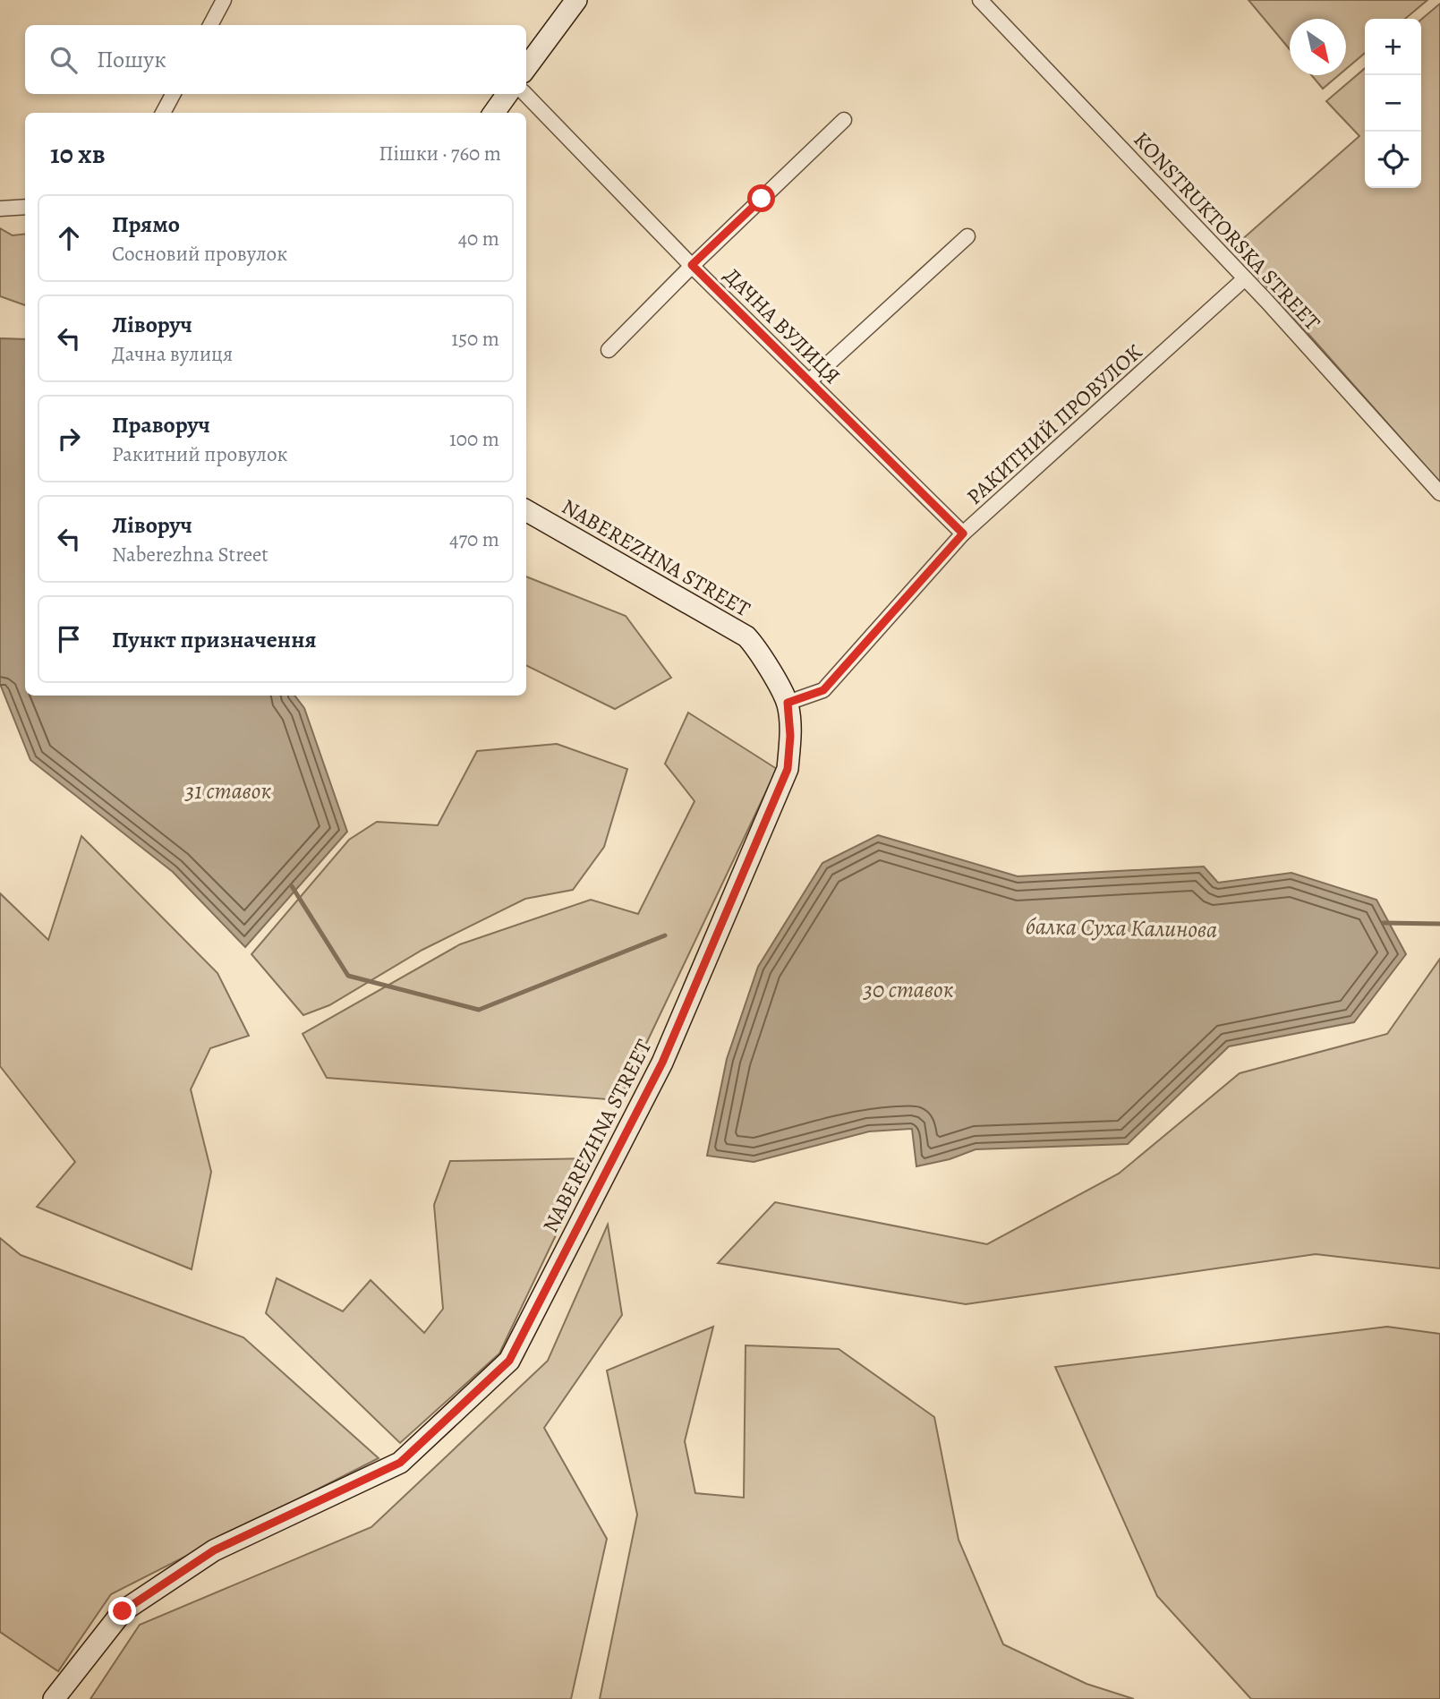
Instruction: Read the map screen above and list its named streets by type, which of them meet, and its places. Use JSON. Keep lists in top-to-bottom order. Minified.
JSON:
{"streets":{"street":["KONSTRUKTORSKA STREET","ДАЧНА ВУЛИЦЯ","РАКИТНИЙ ПРОВУЛОК","NABEREZHNA STREET"]},"crossings":[["KONSTRUKTORSKA STREET","РАКИТНИЙ ПРОВУЛОК"],["ДАЧНА ВУЛИЦЯ","РАКИТНИЙ ПРОВУЛОК"],["РАКИТНИЙ ПРОВУЛОК","NABEREZHNA STREET"]],"water":["31 ставок","балка Суха Калинова","30 ставок"],"north":"bottom right","page":{"map_buttons":["+","−"],"search":"Пошук","heading":["10 хв","Пішки · 760 m"],"list":[["Прямо","Сосновий провулок","40 m"],["Ліворуч","Дачна вулиця","150 m"],["Праворуч","Ракитний провулок","100 m"],["Ліворуч","Naberezhna Street","470 m"],"Пункт призначення"]}}
